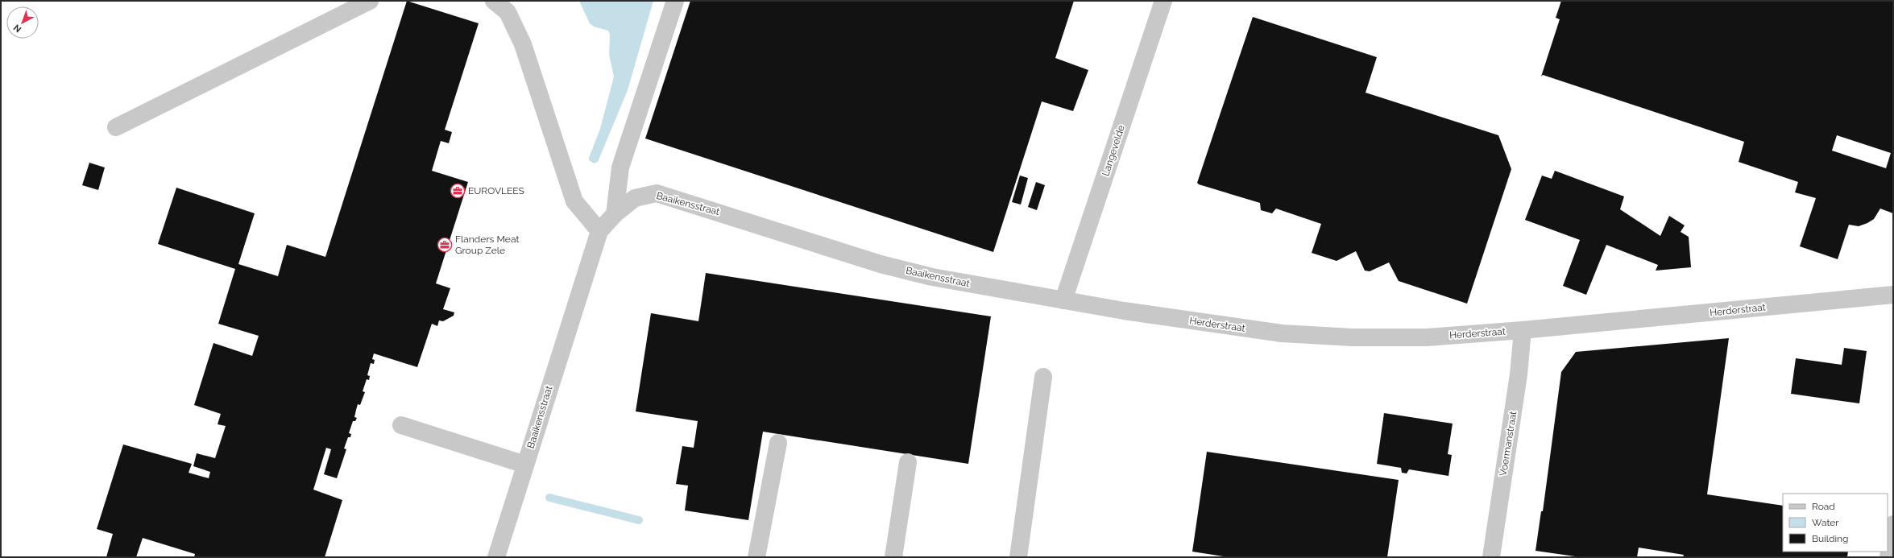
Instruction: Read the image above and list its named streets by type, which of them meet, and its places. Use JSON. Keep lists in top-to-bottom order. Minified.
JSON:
{"streets":{"street":["Langevelde","Baaikensstraat","Herderstraat","Voermanstraat"]},"crossings":[["Langevelde","Baaikensstraat"],["Langevelde","Herderstraat"],["Baaikensstraat","Herderstraat"],["Herderstraat","Voermanstraat"]],"places":{"office":["EUROVLEES","Flanders Meat Group Zele"]},"legend":["Road","Water","Building"],"north":"bottom left"}
